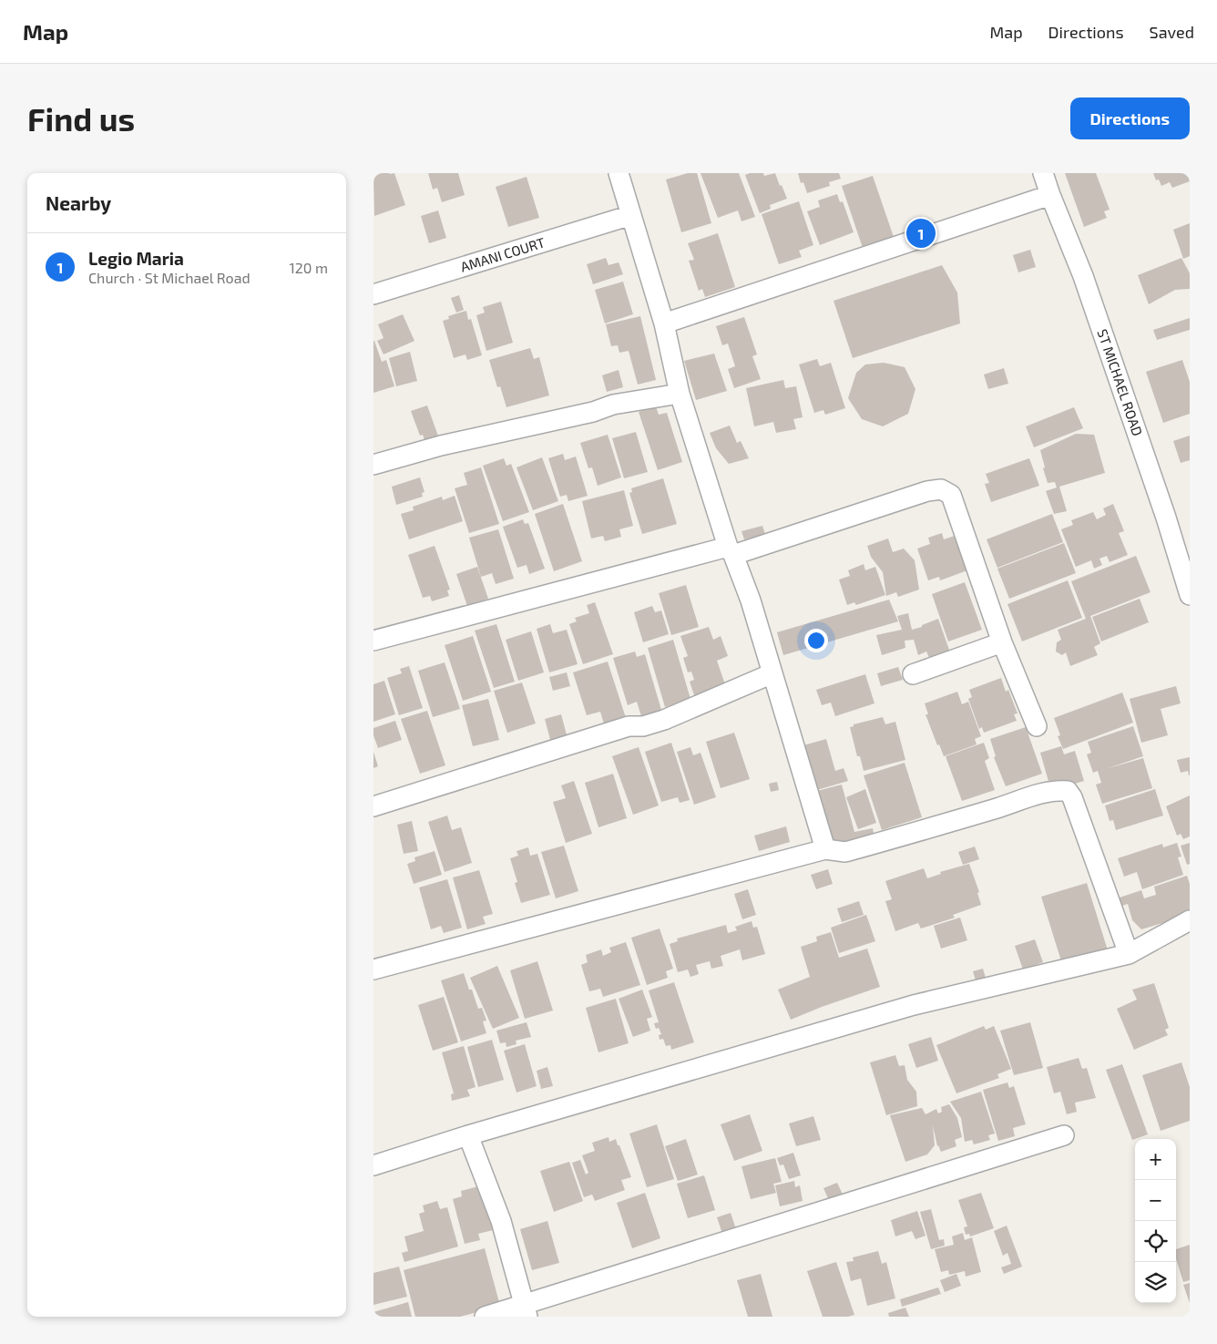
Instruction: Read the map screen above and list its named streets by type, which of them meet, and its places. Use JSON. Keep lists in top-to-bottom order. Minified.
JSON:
{"streets":{"street":["AMANI COURT","ST MICHAEL ROAD"]},"page":{"header":"Map","nav":["Map","Directions","Saved"],"buttons":"Directions","title":"Find us","heading":"Nearby","pins":"1","list":[{"mark":"1","name":"Legio Maria","note":"Church · St Michael Road","value":"120 m"}],"map_buttons":["+","−"]}}
